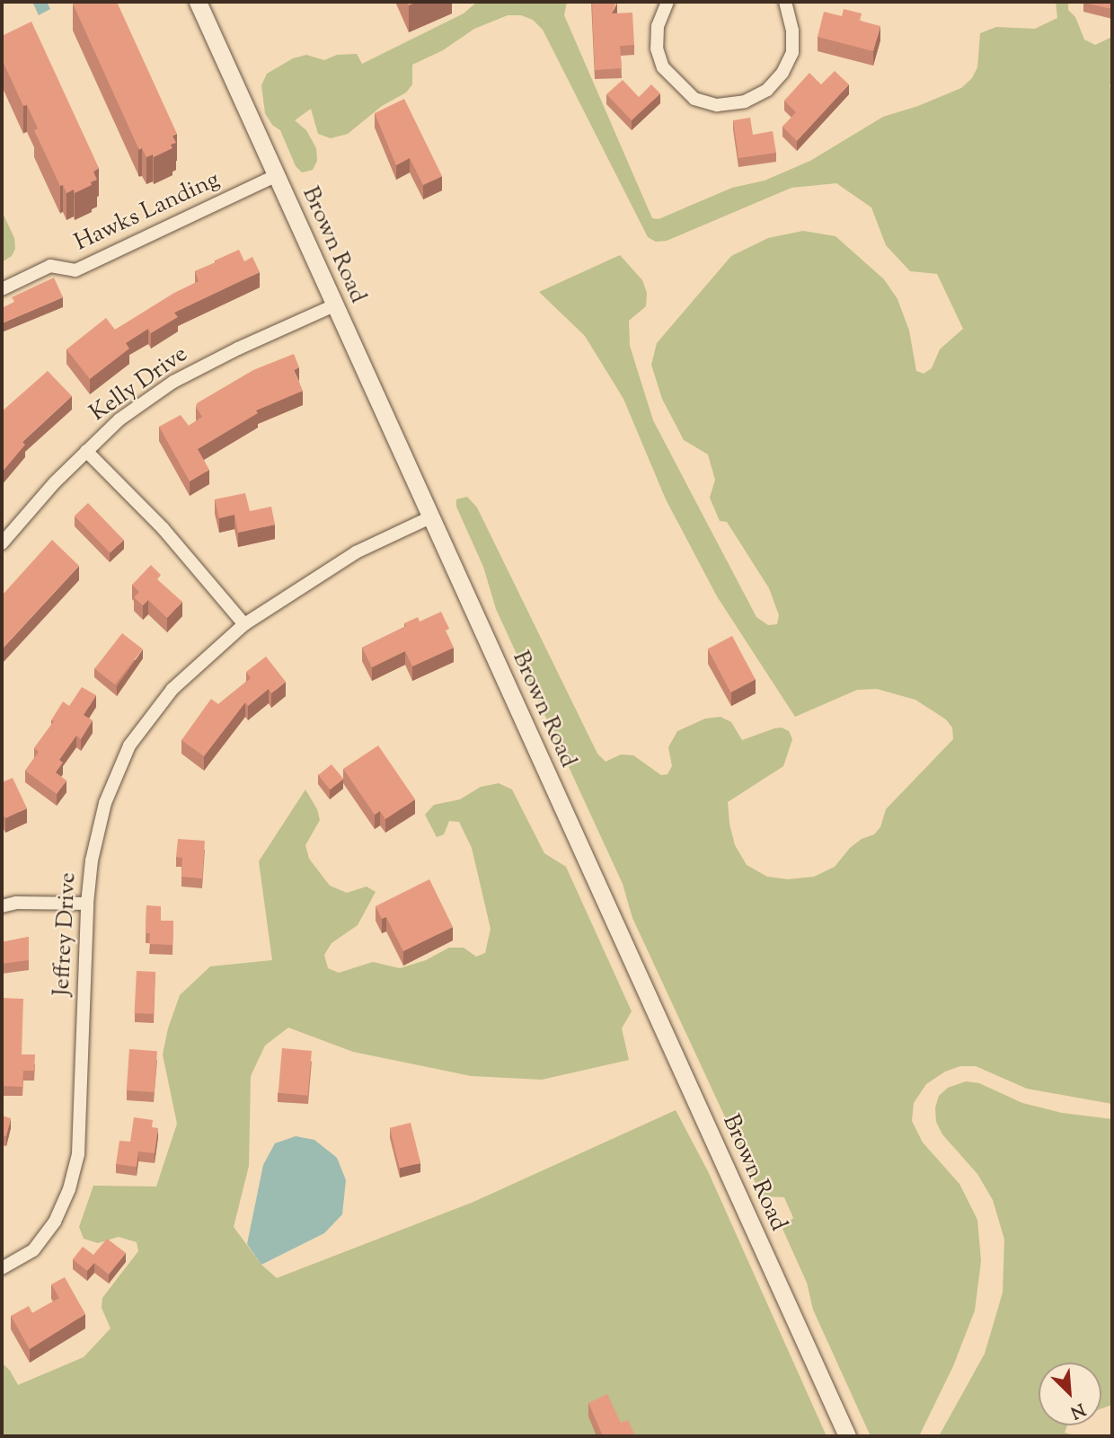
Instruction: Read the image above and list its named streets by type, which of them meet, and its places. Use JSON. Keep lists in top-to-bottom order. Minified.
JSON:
{"streets":{"street":["Hawks Landing","Brown Road","Kelly Drive","Jeffrey Drive"]},"crossings":[["Hawks Landing","Brown Road"],["Brown Road","Kelly Drive"],["Brown Road","Jeffrey Drive"]],"north":"bottom right"}
